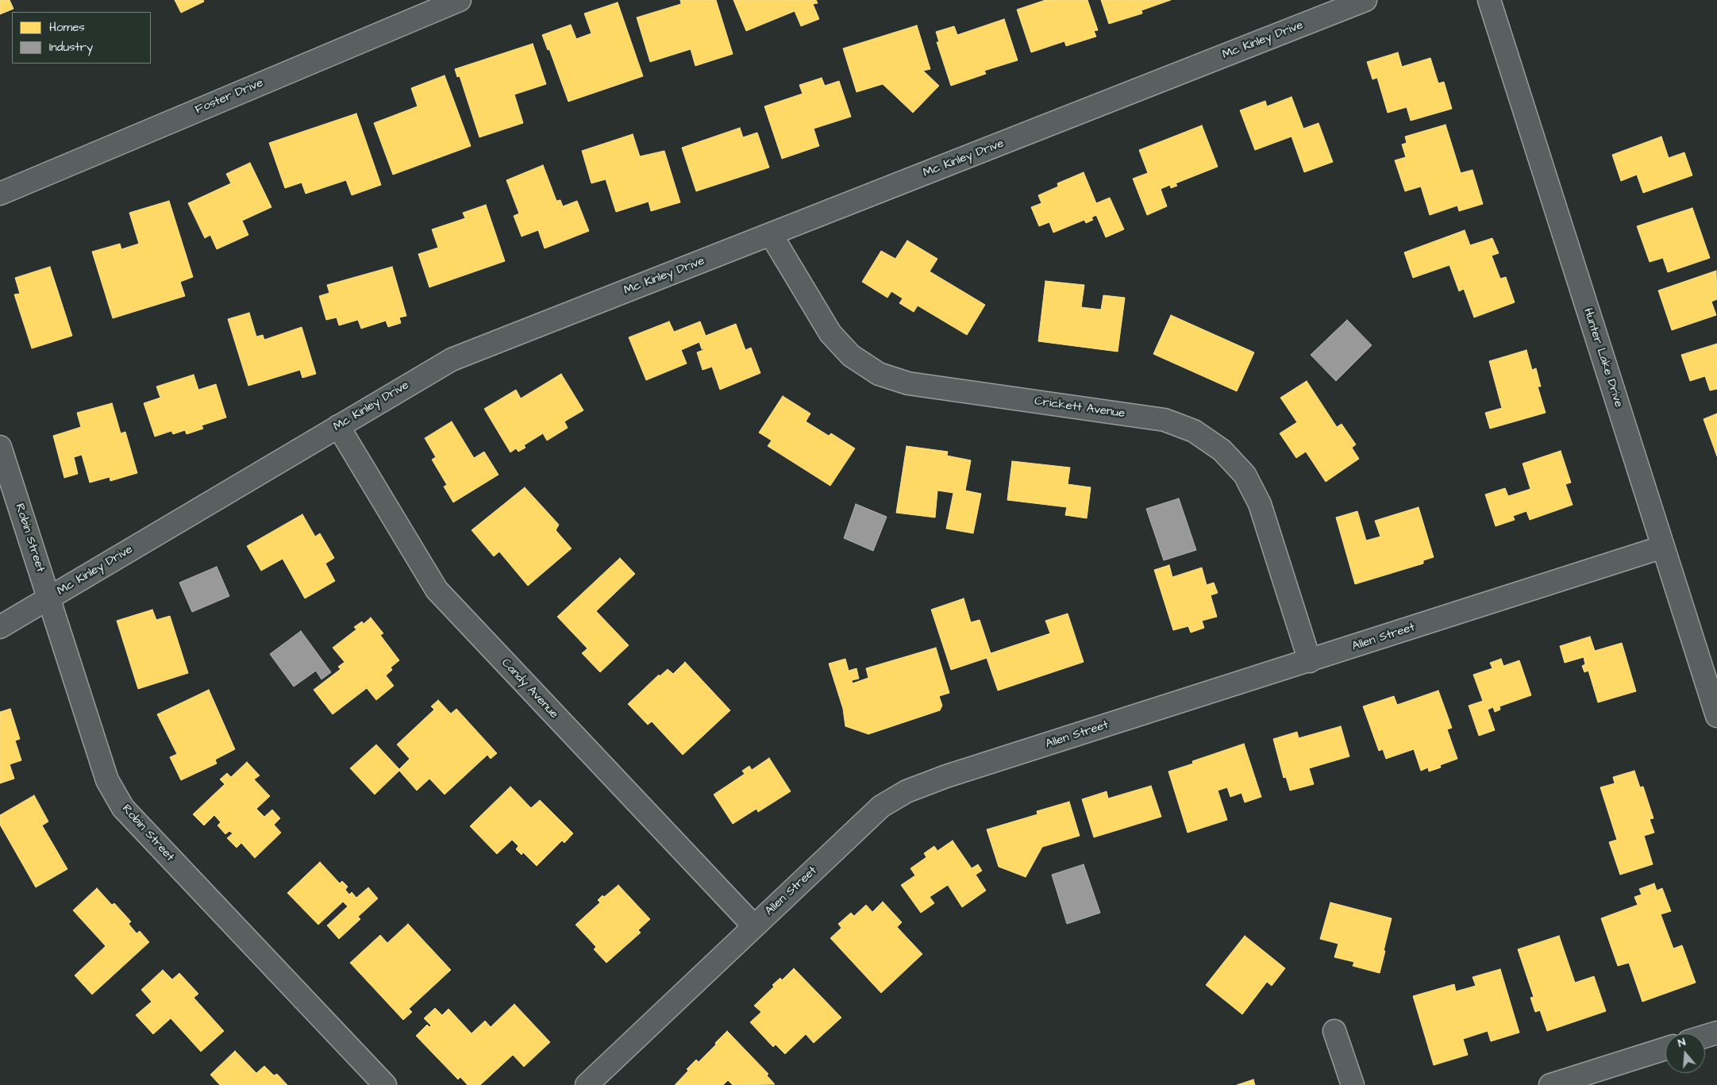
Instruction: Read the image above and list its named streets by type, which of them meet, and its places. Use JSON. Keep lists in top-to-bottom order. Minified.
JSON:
{"streets":{"street":["Mc Kinley Drive","Foster Drive","Hunter Lake Drive","Crickett Avenue","Robin Street","Allen Street","Candy Avenue"]},"crossings":[["Mc Kinley Drive","Crickett Avenue"],["Mc Kinley Drive","Robin Street"],["Mc Kinley Drive","Candy Avenue"],["Hunter Lake Drive","Allen Street"],["Crickett Avenue","Allen Street"],["Allen Street","Candy Avenue"]],"legend":["Homes","Industry"],"north":"top"}
